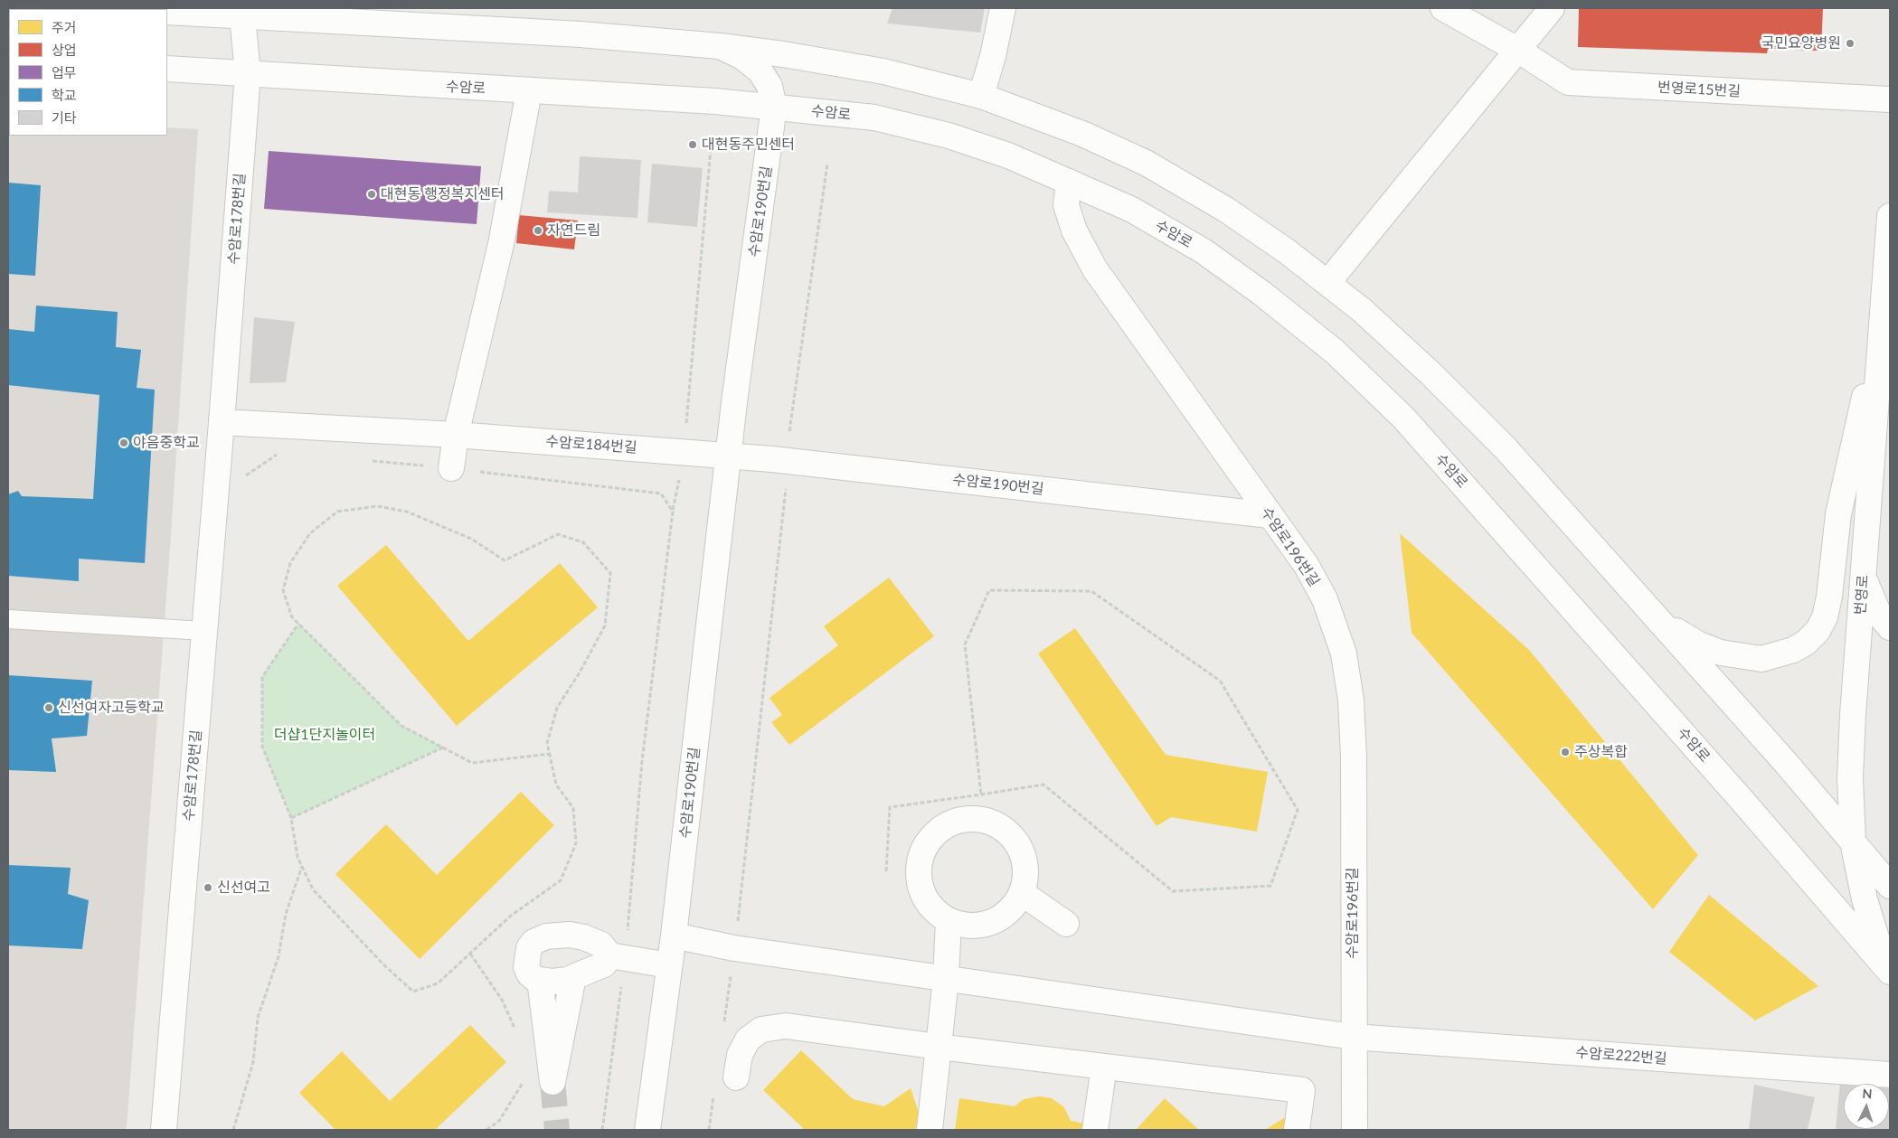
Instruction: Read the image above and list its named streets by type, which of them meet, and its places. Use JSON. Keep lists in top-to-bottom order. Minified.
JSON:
{"streets":{"street":["수암로","번영로15번길","수암로190번길","수암로178번길","수암로184번길","수암로196번길","번영로","수암로222번길"]},"crossings":[["수암로","수암로190번길"],["수암로","수암로178번길"],["수암로","수암로196번길"],["수암로190번길","수암로184번길"],["수암로190번길","수암로196번길"],["수암로190번길","수암로222번길"],["수암로196번길","수암로222번길"]],"parks":["더샵1단지놀이터"],"places":["국민요양병원","대현동주민센터","대현동 행정복지센터","자연드림","야음중학교","신선여자고등학교","주상복합","신선여고"],"legend":["주거","상업","업무","학교","기타"],"north":"top"}
